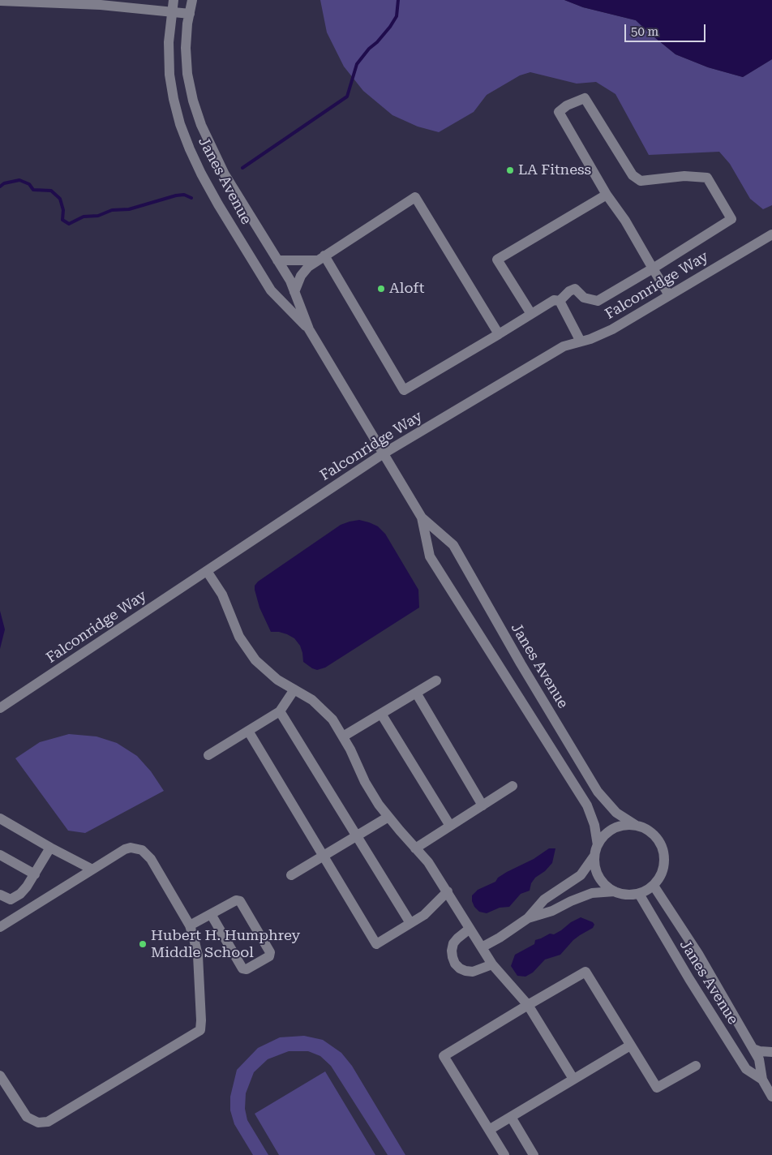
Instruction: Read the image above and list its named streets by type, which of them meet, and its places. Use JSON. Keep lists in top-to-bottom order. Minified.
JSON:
{"streets":{"street":["Janes Avenue","Falconridge Way"]},"crossings":[["Janes Avenue","Falconridge Way"]],"places":["LA Fitness","Aloft","Hubert H. Humphrey Middle School"],"scale_bar":"50 m"}
